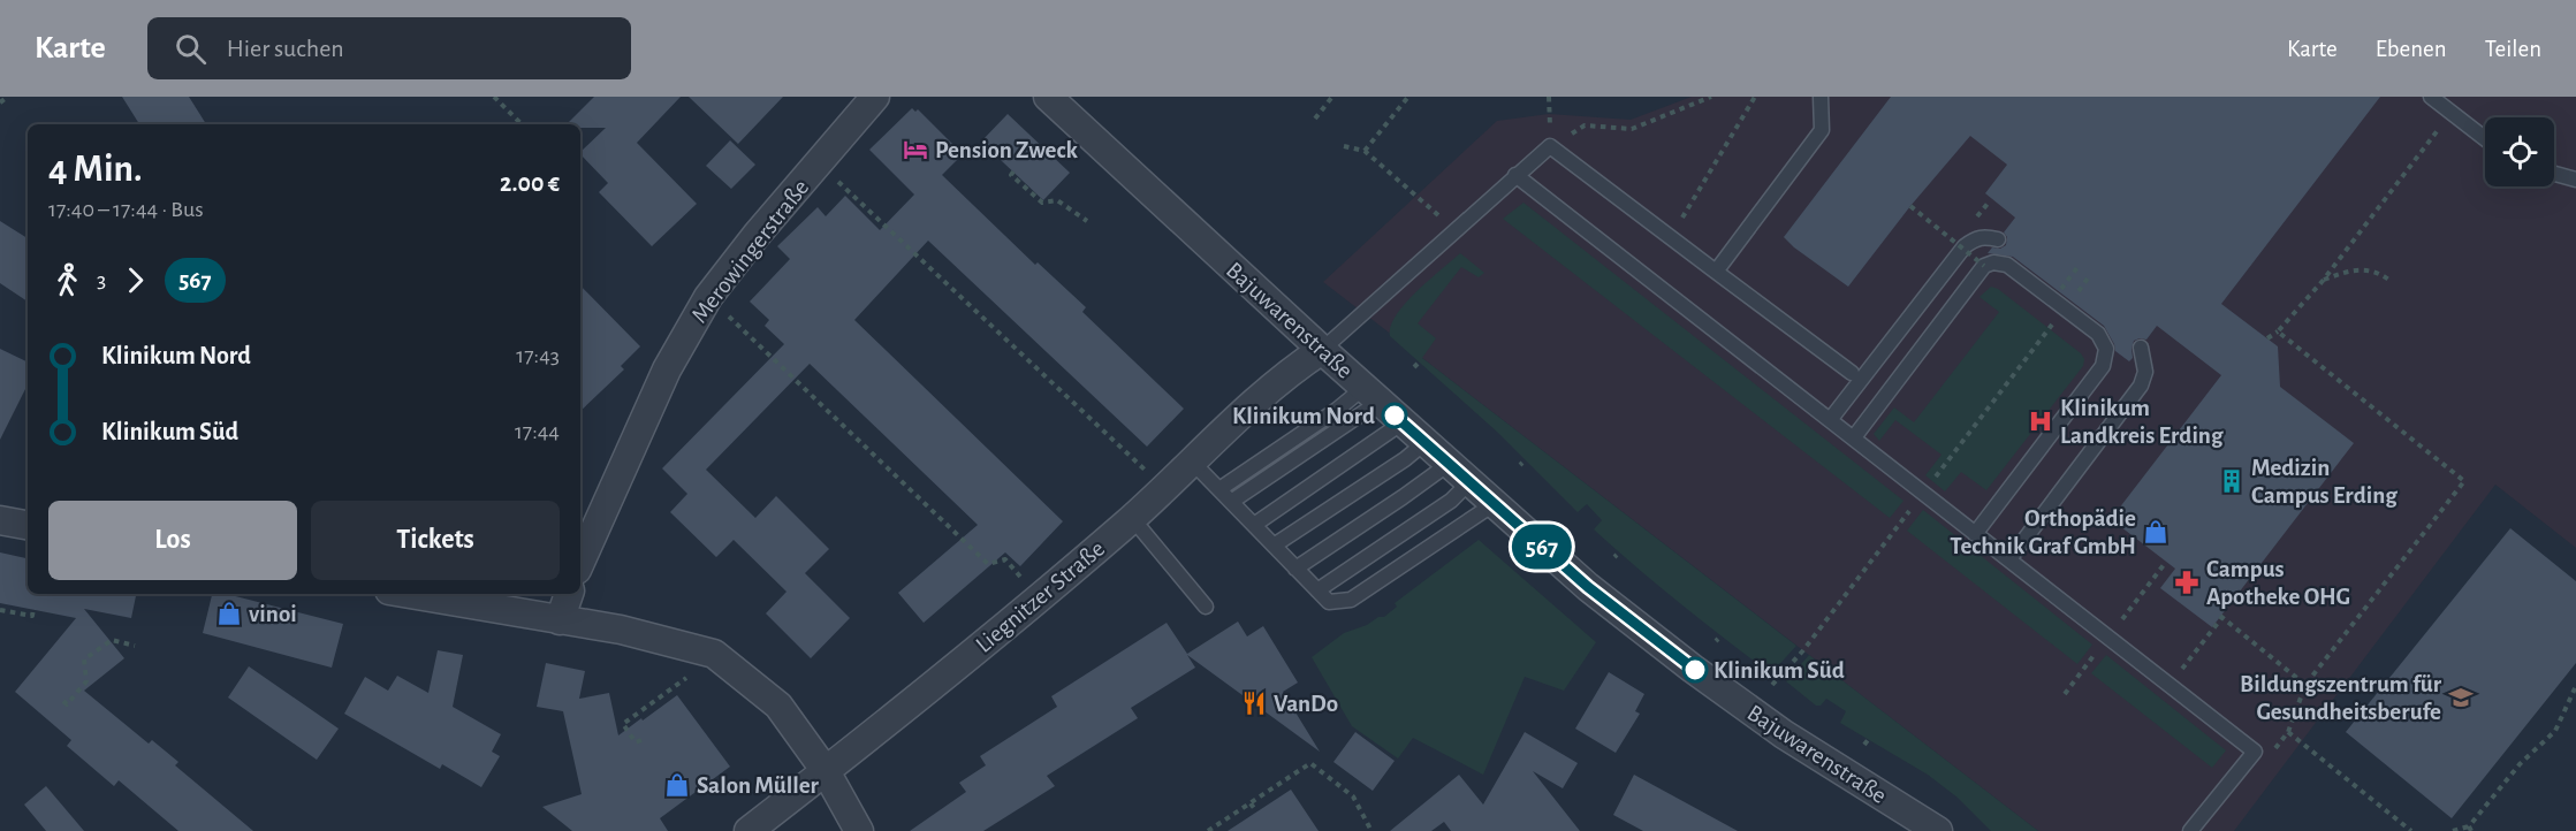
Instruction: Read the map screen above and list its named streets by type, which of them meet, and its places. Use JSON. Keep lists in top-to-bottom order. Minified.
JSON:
{"streets":{"street":["Merowingerstraße","Bajuwarenstraße","Liegnitzer Straße"]},"crossings":[["Bajuwarenstraße","Liegnitzer Straße"]],"places":{"hotel":["Pension Zweck"],"other":["Klinikum Nord","Klinikum Süd"],"hospital":["Klinikum Landkreis Erding"],"building":["Medizin Campus Erding"],"shop":["Orthopädie Technik Graf GmbH","vinoi","Salon Müller"],"pharmacy":["Campus Apotheke OHG"],"school or university":["Bildungszentrum für Gesundheitsberufe"],"restaurant":["VanDo"]},"lines":["bus line 567"],"page":{"header":"Karte","search":"Hier suchen","nav":["Karte","Ebenen","Teilen"],"on_map":"567","heading":["4 Min.","17:40 – 17:44 · Bus","2.00 €"],"legs":["3","567"],"list":[{"name":"Klinikum Nord","value":"17:43"},{"name":"Klinikum Süd","value":"17:44"}],"buttons":["Los","Tickets"]}}
